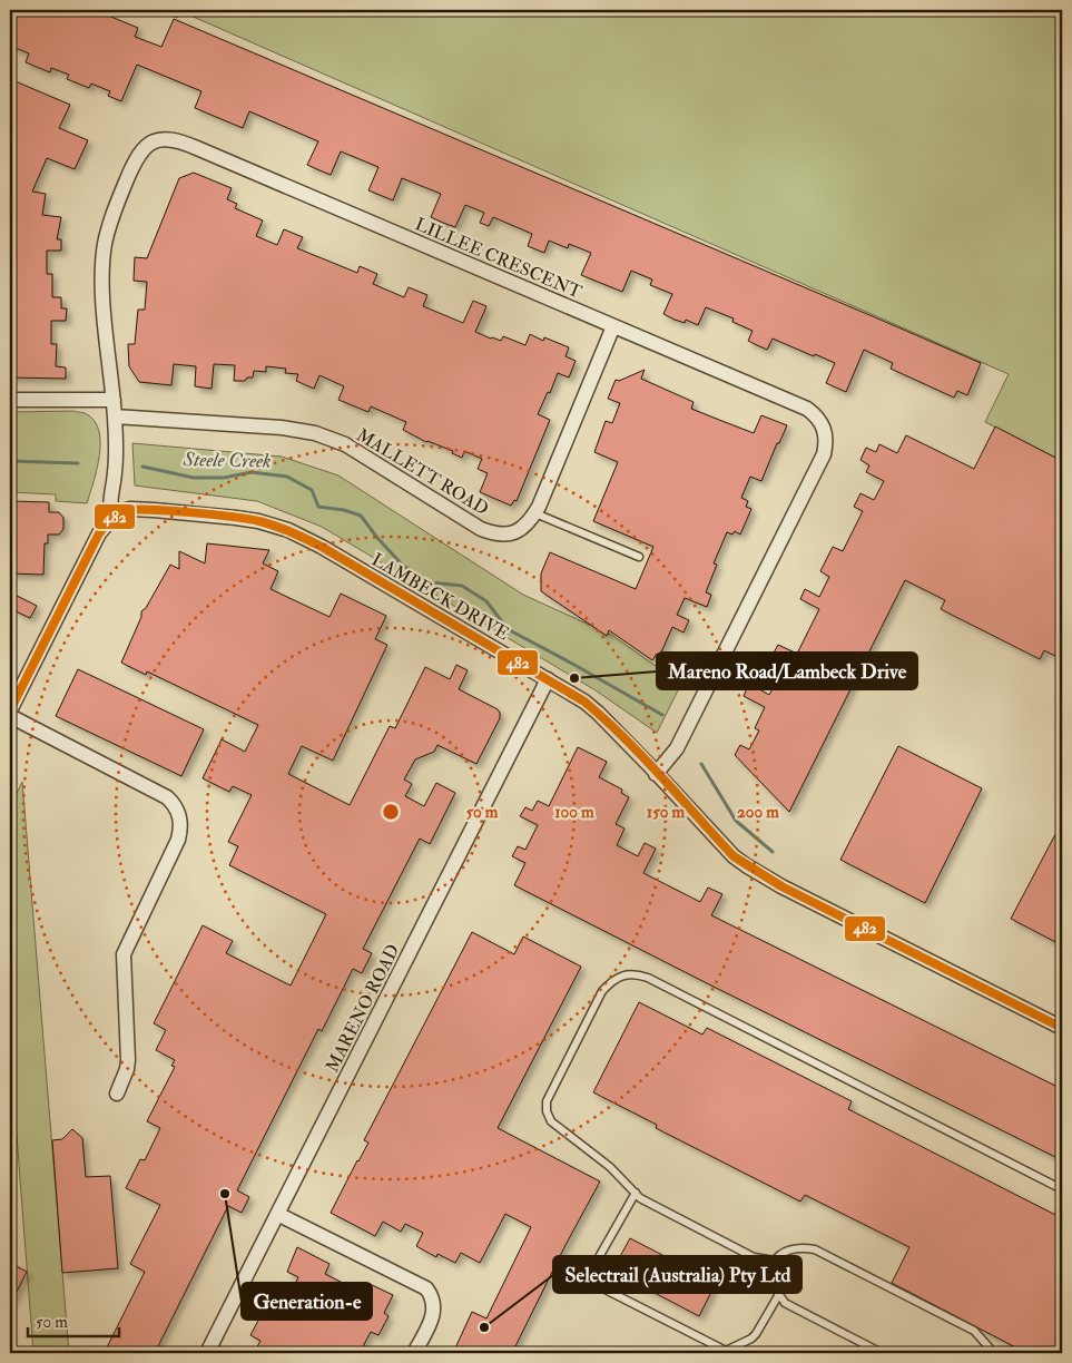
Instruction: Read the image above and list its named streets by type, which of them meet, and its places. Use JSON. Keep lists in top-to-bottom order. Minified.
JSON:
{"streets":{"street":["LILLEE CRESCENT","MALLETT ROAD","LAMBECK DRIVE","MARENO ROAD"]},"crossings":[["LILLEE CRESCENT","MALLETT ROAD"],["LILLEE CRESCENT","LAMBECK DRIVE"],["LAMBECK DRIVE","MARENO ROAD"]],"water":["Steele Creek"],"places":["Mareno Road/Lambeck Drive","Generation-e","Selectrail (Australia) Pty Ltd"],"lines":["transit line 482"],"scale_bar":"50 m","rings":["50 m","100 m","150 m","200 m"]}
